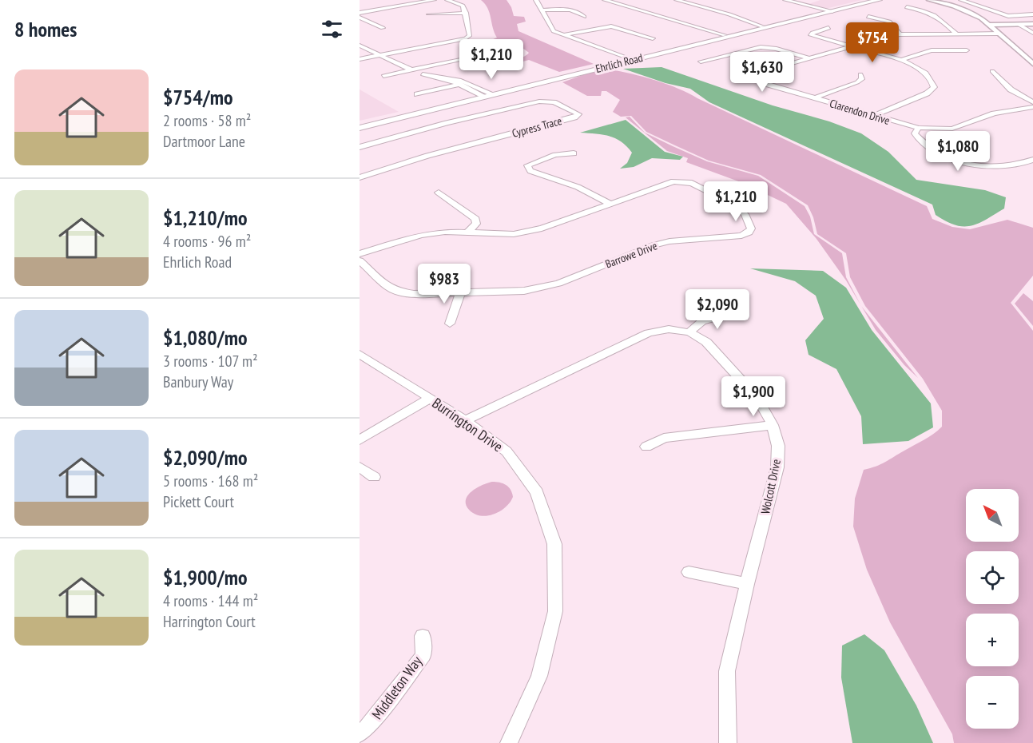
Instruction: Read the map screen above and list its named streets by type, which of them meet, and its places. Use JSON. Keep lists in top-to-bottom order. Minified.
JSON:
{"streets":{"main road":["Ehrlich Road"],"street":["Clarendon Drive","Cypress Trace","Barrowe Drive","Burrington Drive","Wolcott Drive","Middleton Way"]},"crossings":[["Burrington Drive","Wolcott Drive"]],"north":"top left","page":{"heading":"8 homes","price":["$754","$1,210","$1,630","$1,080","$1,210","$983","$2,090","$1,900"],"list":[{"name":"$754/mo","note":"2 rooms · 58 m² · Dartmoor Lane"},{"name":"$1,210/mo","note":"4 rooms · 96 m² · Ehrlich Road"},{"name":"$1,080/mo","note":"3 rooms · 107 m² · Banbury Way"},{"name":"$2,090/mo","note":"5 rooms · 168 m² · Pickett Court"},{"name":"$1,900/mo","note":"4 rooms · 144 m² · Harrington Court"}],"map_buttons":["+","−"]}}
